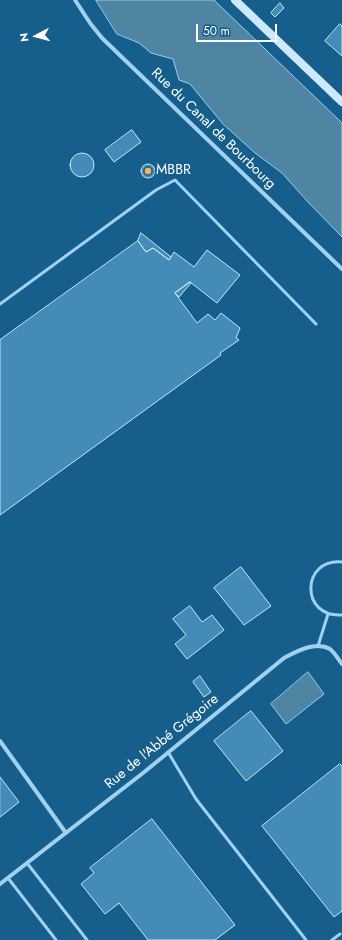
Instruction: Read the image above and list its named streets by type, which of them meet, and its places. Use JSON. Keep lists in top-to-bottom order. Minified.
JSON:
{"streets":{"street":["Rue du Canal de Bourbourg","Rue de l'Abbé Grégoire"]},"places":["MBBR"],"scale_bar":"50 m","north":"left"}
